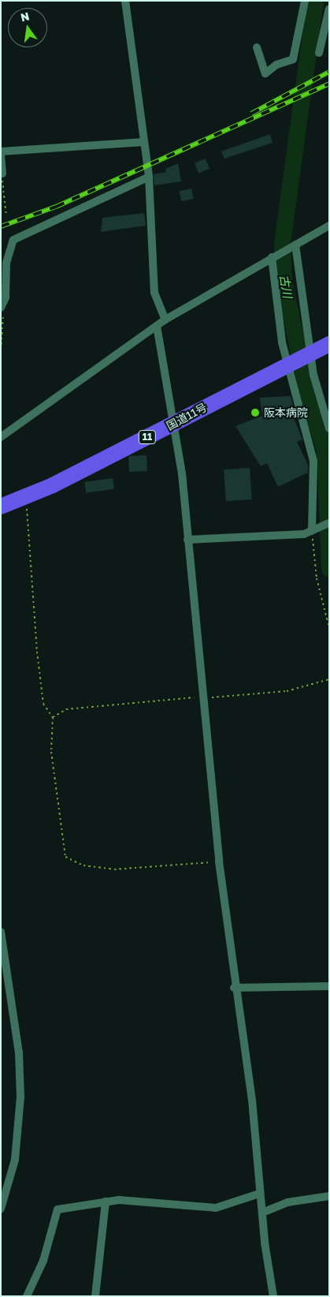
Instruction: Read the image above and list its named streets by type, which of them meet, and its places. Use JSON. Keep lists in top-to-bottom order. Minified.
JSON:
{"streets":{"highway":["国道11号","11"]},"water":["古川"],"places":["阪本病院"],"north":"top"}
